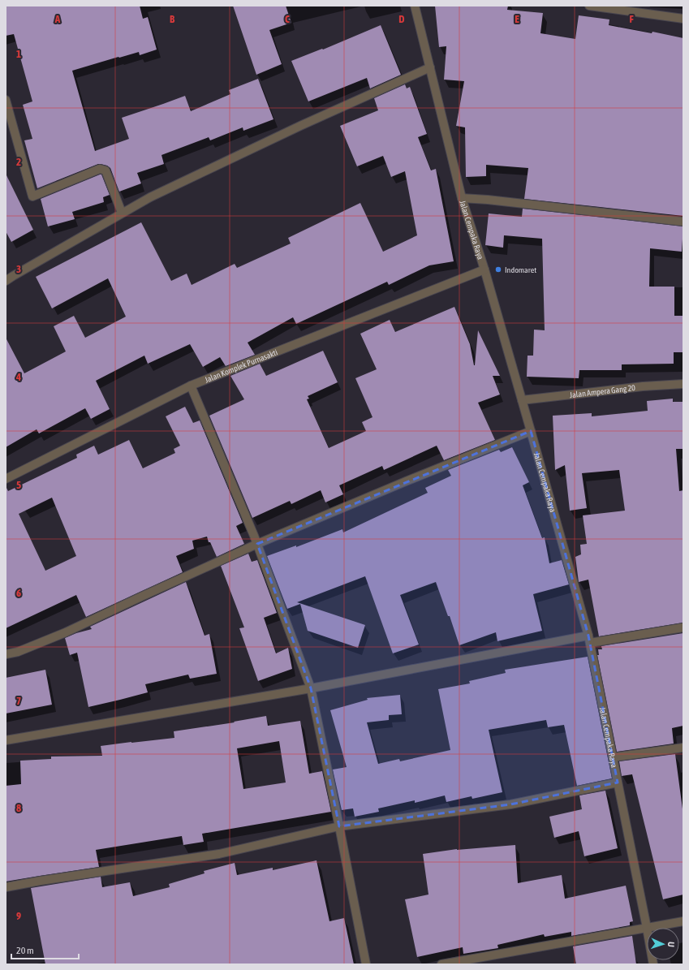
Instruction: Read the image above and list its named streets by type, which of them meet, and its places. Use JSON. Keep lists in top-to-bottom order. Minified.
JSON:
{"streets":{"street":["Jalan Cempaka Raya","Jalan Komplek Purnasakti","Jalan Ampera Gang 20"]},"crossings":[["Jalan Cempaka Raya","Jalan Komplek Purnasakti"],["Jalan Cempaka Raya","Jalan Ampera Gang 20"]],"places":["Indomaret"],"scale_bar":"20 m","north":"right","grid":{"columns":["A","B","C","D","E","F"],"rows":["1","2","3","4","5","6","7","8","9"]}}
